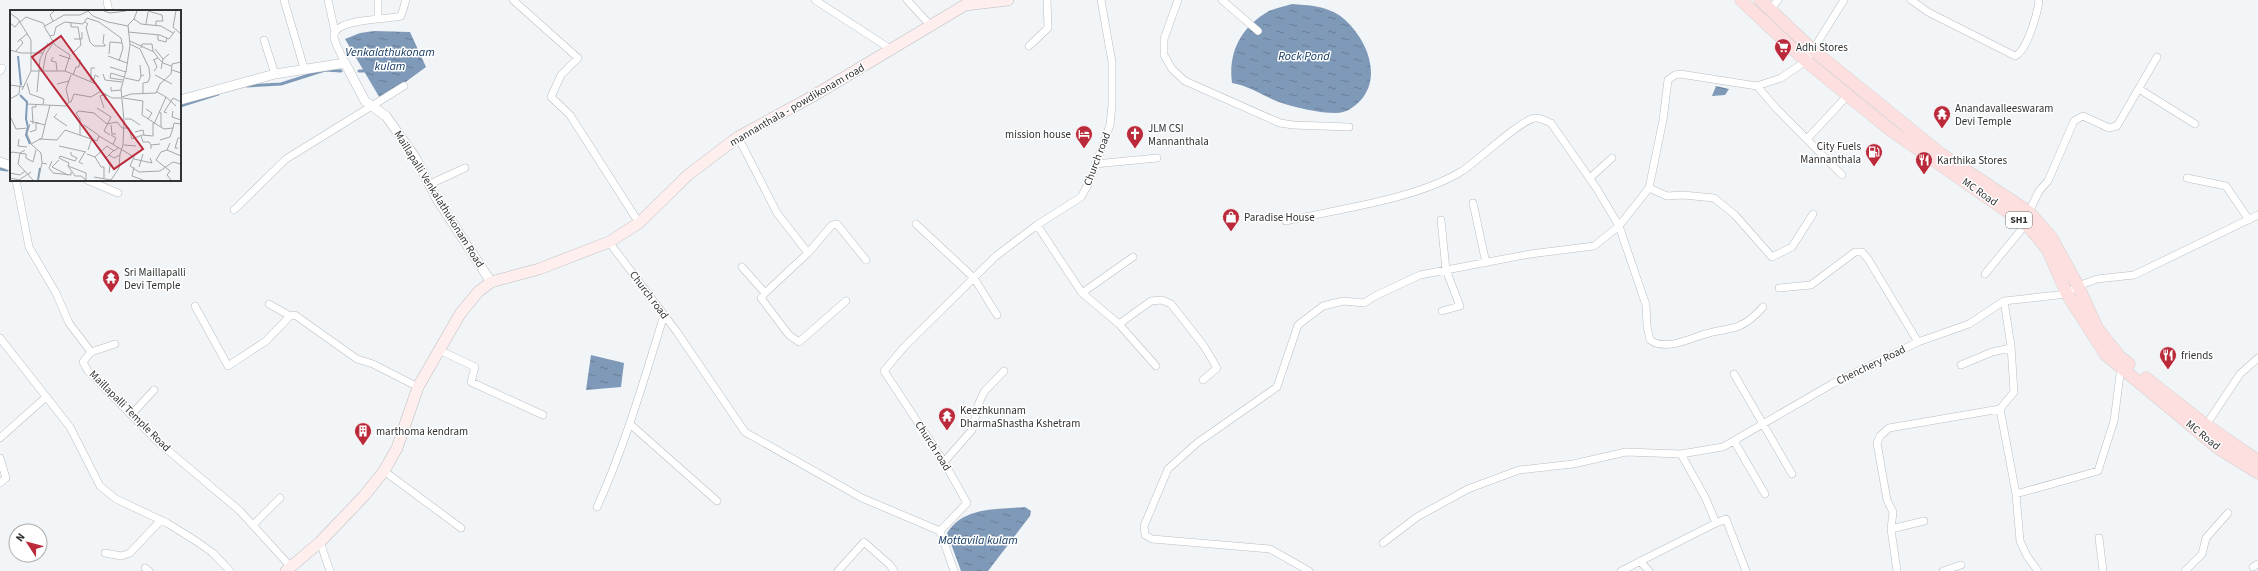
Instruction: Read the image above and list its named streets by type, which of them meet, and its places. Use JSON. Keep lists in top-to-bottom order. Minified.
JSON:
{"streets":{"main road":["mannanthala - powdikonam road","MC Road","SH1"],"street":["Church road","Maillapalli Venkalathukonam Road","Chenchery Road","Maillapalli Temple Road"]},"crossings":[["mannanthala - powdikonam road","Church road"],["mannanthala - powdikonam road","Maillapalli Venkalathukonam Road"],["mannanthala - powdikonam road","Maillapalli Temple Road"],["MC Road","Chenchery Road"]],"water":["Venkalathukonam kulam","Rock Pond","Mottavila kulam"],"places":{"supermarket":["Adhi Stores"],"temple":["Anandavalleeswaram Devi Temple","Sri Maillapalli Devi Temple","Keezhkunnam DharmaShastha Kshetram"],"hotel":["mission house"],"church":["JLM CSI Mannanthala"],"fuel station":["City Fuels Mannanthala"],"restaurant":["Karthika Stores","friends"],"shop":["Paradise House"],"building":["marthoma kendram"]},"north":"top left"}
